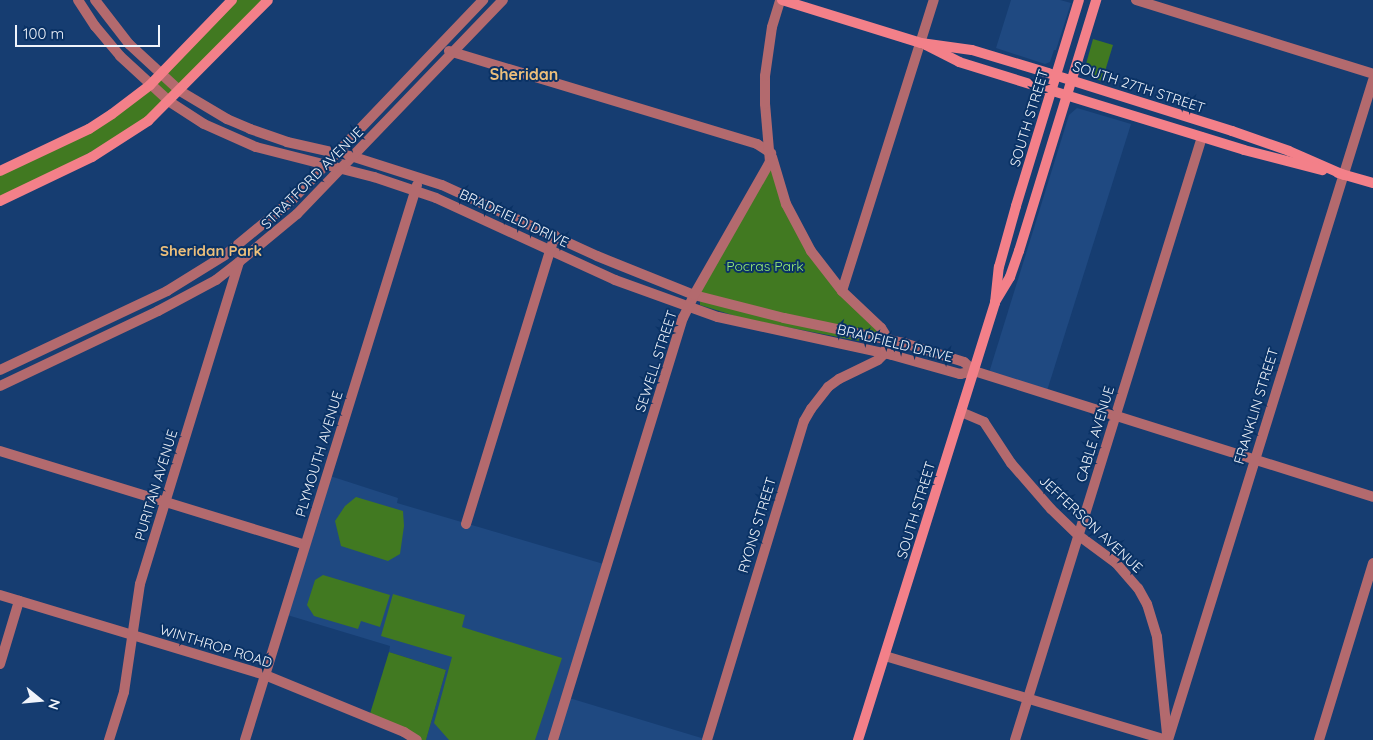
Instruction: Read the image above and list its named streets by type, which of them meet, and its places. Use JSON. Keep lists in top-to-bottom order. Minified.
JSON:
{"streets":{"main road":["SOUTH 27TH STREET","SOUTH STREET"],"street":["STRATFORD AVENUE","BRADFIELD DRIVE","SEWELL STREET","FRANKLIN STREET","CABLE AVENUE","PLYMOUTH AVENUE","PURITAN AVENUE","JEFFERSON AVENUE","RYONS STREET","WINTHROP ROAD"]},"crossings":[["SOUTH 27TH STREET","SOUTH STREET"],["SOUTH 27TH STREET","SEWELL STREET"],["SOUTH 27TH STREET","FRANKLIN STREET"],["SOUTH 27TH STREET","CABLE AVENUE"],["SOUTH STREET","BRADFIELD DRIVE"],["SOUTH STREET","JEFFERSON AVENUE"],["STRATFORD AVENUE","BRADFIELD DRIVE"],["STRATFORD AVENUE","PURITAN AVENUE"],["BRADFIELD DRIVE","SEWELL STREET"],["BRADFIELD DRIVE","PLYMOUTH AVENUE"],["BRADFIELD DRIVE","RYONS STREET"],["FRANKLIN STREET","JEFFERSON AVENUE"],["CABLE AVENUE","JEFFERSON AVENUE"],["PLYMOUTH AVENUE","WINTHROP ROAD"],["PURITAN AVENUE","WINTHROP ROAD"]],"districts":["Sheridan","Sheridan Park"],"parks":["Pocras Park"],"scale_bar":"100 m","north":"right"}
